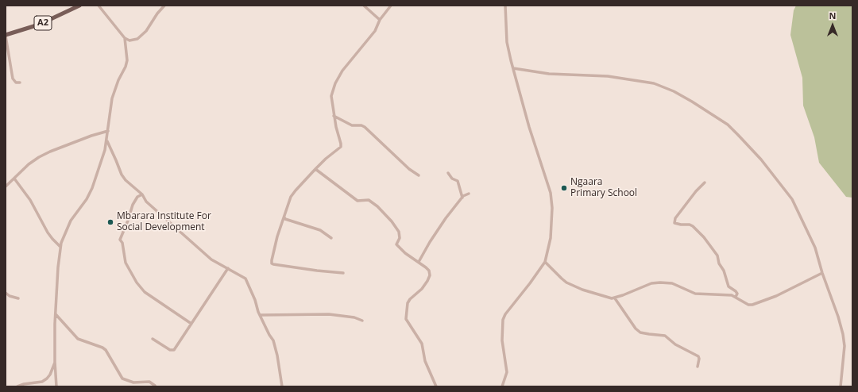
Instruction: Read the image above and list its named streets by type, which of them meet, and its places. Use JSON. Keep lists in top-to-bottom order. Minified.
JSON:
{"streets":{"main road":["A2"]},"places":["Ngaara Primary School","Mbarara Institute For Social Development"],"north":"top"}
